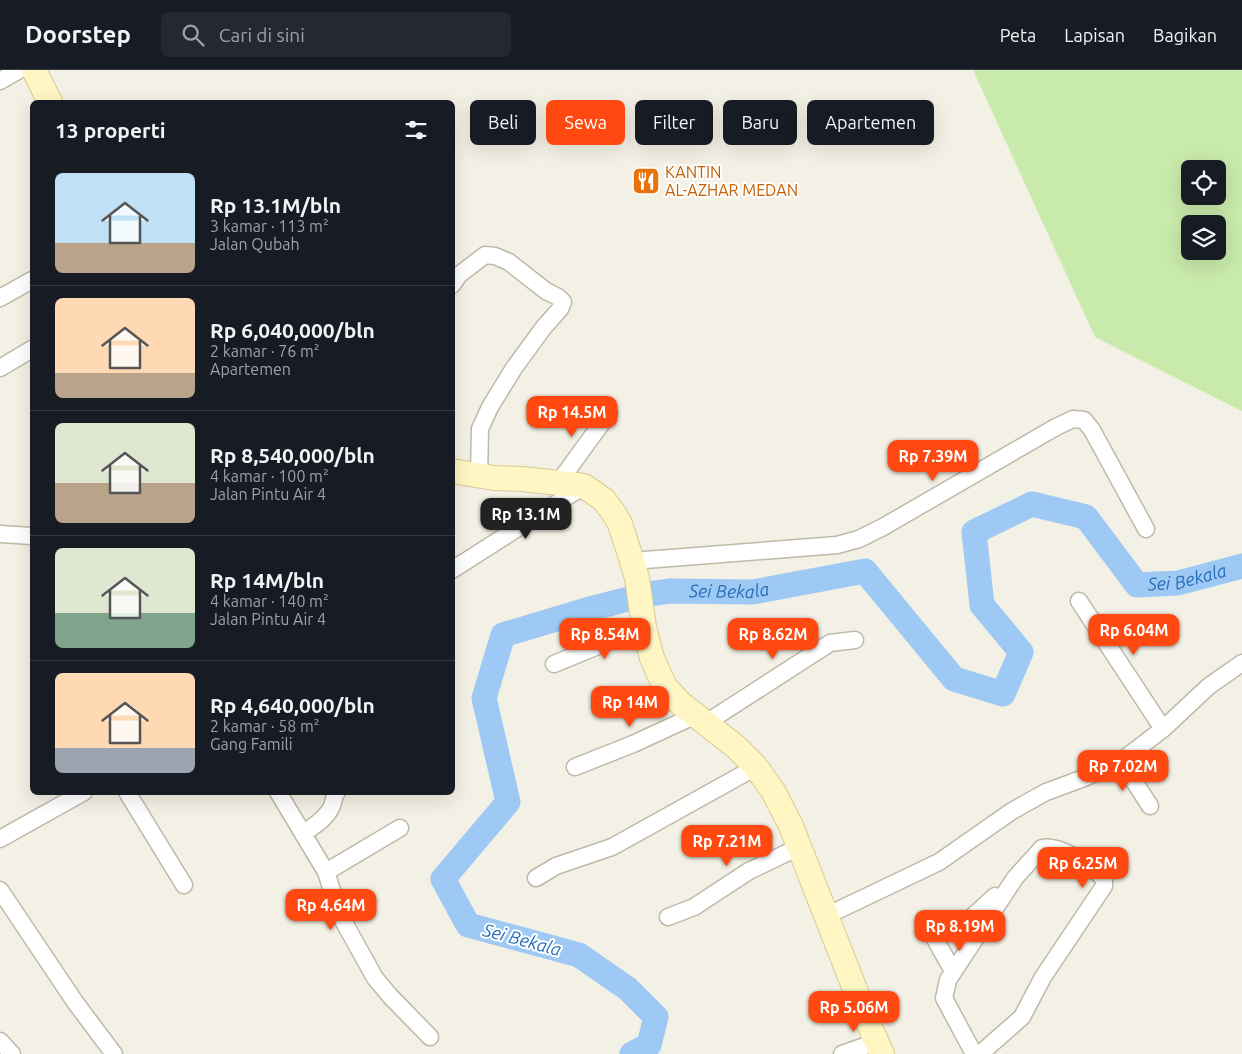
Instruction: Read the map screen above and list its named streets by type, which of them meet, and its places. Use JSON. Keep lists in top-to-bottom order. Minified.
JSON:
{"water":["Sei Bekala"],"places":{"restaurant":["KANTIN AL-AZHAR MEDAN"]},"page":{"header":"Doorstep","search":"Cari di sini","nav":["Peta","Lapisan","Bagikan"],"chip":["Beli","Sewa","Filter","Baru","Apartemen"],"heading":"13 properti","list":[{"name":"Rp 13.1M/bln","note":"3 kamar · 113 m² · Jalan Qubah"},{"name":"Rp 6,040,000/bln","note":"2 kamar · 76 m² · Apartemen"},{"name":"Rp 8,540,000/bln","note":"4 kamar · 100 m² · Jalan Pintu Air 4"},{"name":"Rp 14M/bln","note":"4 kamar · 140 m² · Jalan Pintu Air 4"},{"name":"Rp 4,640,000/bln","note":"2 kamar · 58 m² · Gang Famili"}],"price":["Rp 14.5M","Rp 7.39M","Rp 13.1M","Rp 6.04M","Rp 8.54M","Rp 8.62M","Rp 14M","Rp 7.02M","Rp 7.21M","Rp 6.25M","Rp 4.64M","Rp 8.19M","Rp 5.06M"]}}
